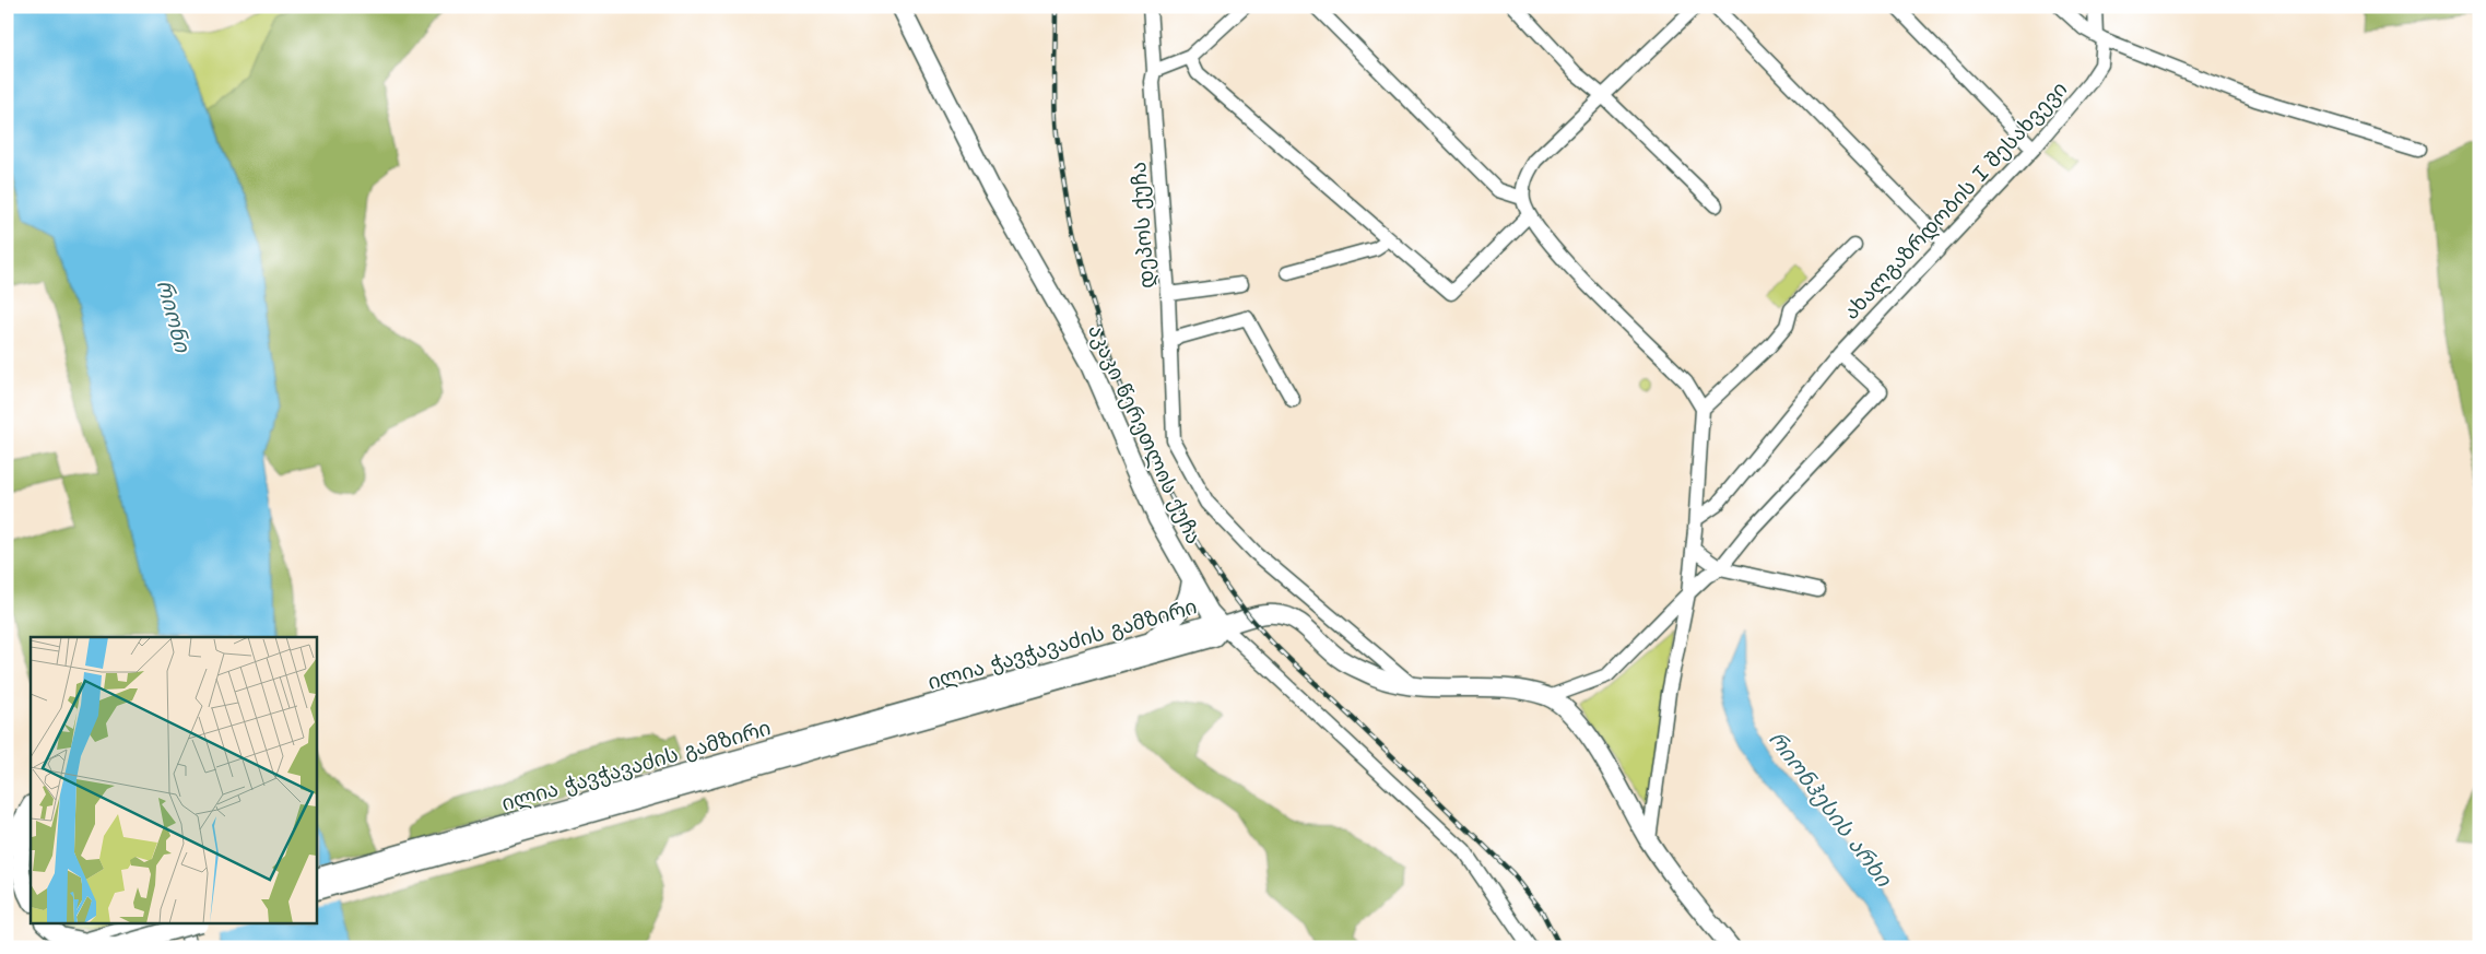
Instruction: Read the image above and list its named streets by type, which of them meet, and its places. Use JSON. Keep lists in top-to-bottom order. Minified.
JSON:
{"streets":{"main road":["აკაკი წერეთლის ქუჩა","ილია ჭავჭავაძის გამზირი"],"street":["ახალგაზრდობის I შესახვევი","დეპოს ქუჩა"]},"crossings":[["აკაკი წერეთლის ქუჩა","ილია ჭავჭავაძის გამზირი"]],"water":["რიონი","რიონჰესის არხი"]}
